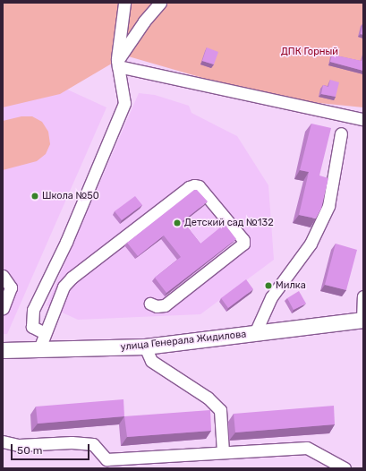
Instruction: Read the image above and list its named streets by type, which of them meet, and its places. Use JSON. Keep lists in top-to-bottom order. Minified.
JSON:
{"streets":{"main road":["улица Генерала Жидилова"]},"parks":["ДПК Горный"],"places":["Школа №50","Детский сад №132","Милка"],"scale_bar":"50 m"}
